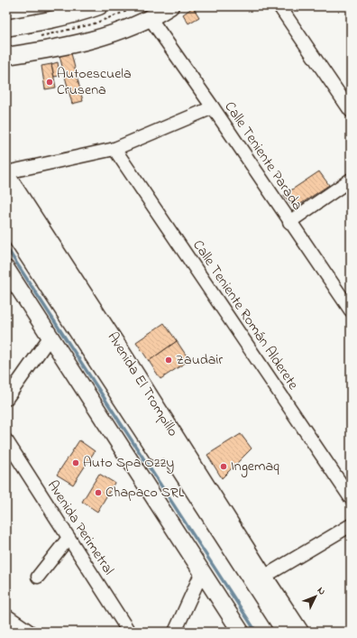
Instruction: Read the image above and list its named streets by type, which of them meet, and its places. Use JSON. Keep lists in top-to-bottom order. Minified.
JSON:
{"streets":{"main road":["Avenida El Trompillo"],"street":["Calle Teniente Parada","Calle Teniente Román Alderete","Avenida Perimetral"]},"places":["Autoescuela Crusena","Zaudair","Auto Spa Ozzy","Ingemaq","Chapaco SRL"],"north":"top right"}
